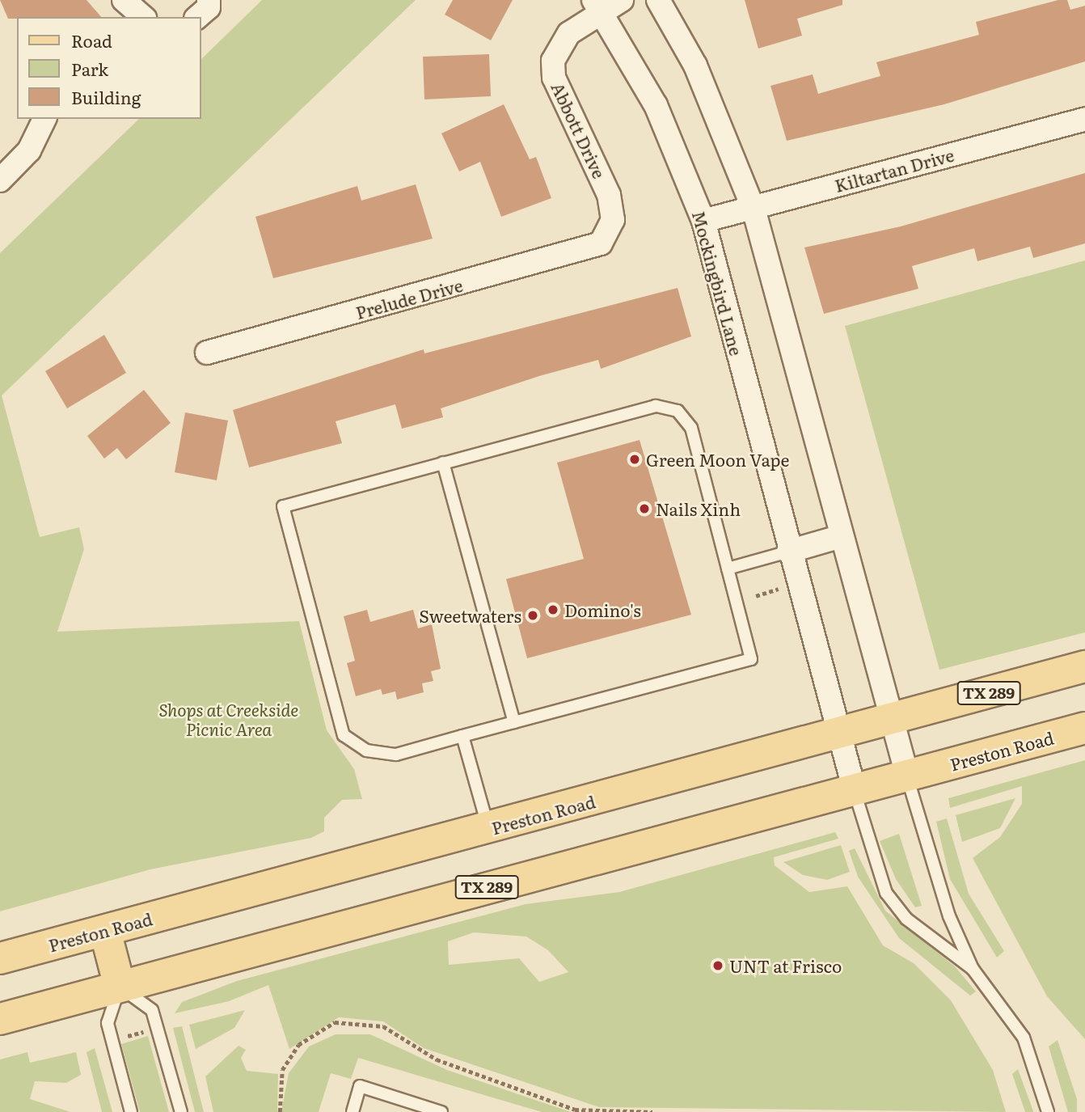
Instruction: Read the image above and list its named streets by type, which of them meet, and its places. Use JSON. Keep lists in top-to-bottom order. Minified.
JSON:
{"streets":{"main road":["TX 289","Preston Road"],"street":["Abbott Drive","Kiltartan Drive","Mockingbird Lane","Prelude Drive"]},"crossings":[["Abbott Drive","Mockingbird Lane"],["Abbott Drive","Prelude Drive"],["Kiltartan Drive","Mockingbird Lane"],["Mockingbird Lane","Preston Road"]],"parks":["Shops at Creekside Picnic Area"],"places":["Green Moon Vape","Nails Xinh","Domino's","Sweetwaters","UNT at Frisco"],"legend":["Road","Park","Building"]}
